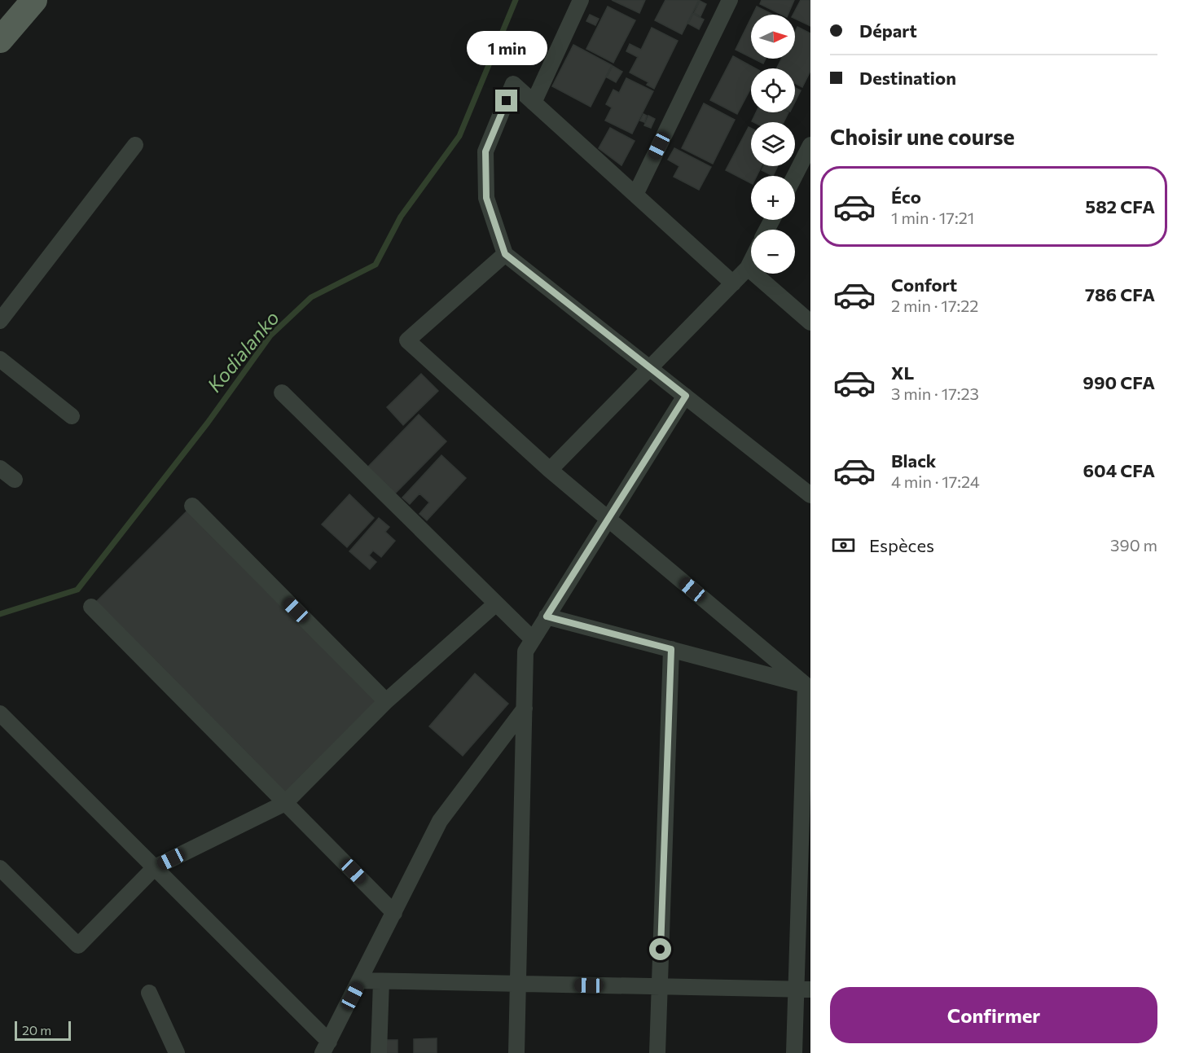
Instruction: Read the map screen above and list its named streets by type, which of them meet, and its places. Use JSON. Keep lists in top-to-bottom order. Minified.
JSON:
{"water":["Kodialanko"],"scale_bar":"20 m","north":"right","page":{"banner":["Départ","Destination"],"map_buttons":["+","−"],"bubble":"1 min","heading":"Choisir une course","list":[{"name":"Éco","note":"1 min · 17:21","value":"582 CFA"},{"name":"Confort","note":"2 min · 17:22","value":"786 CFA"},{"name":"XL","note":"3 min · 17:23","value":"990 CFA"},{"name":"Black","note":"4 min · 17:24","value":"604 CFA"}],"pay":["Espèces","390 m"],"buttons":"Confirmer","scale":"20 m"}}
